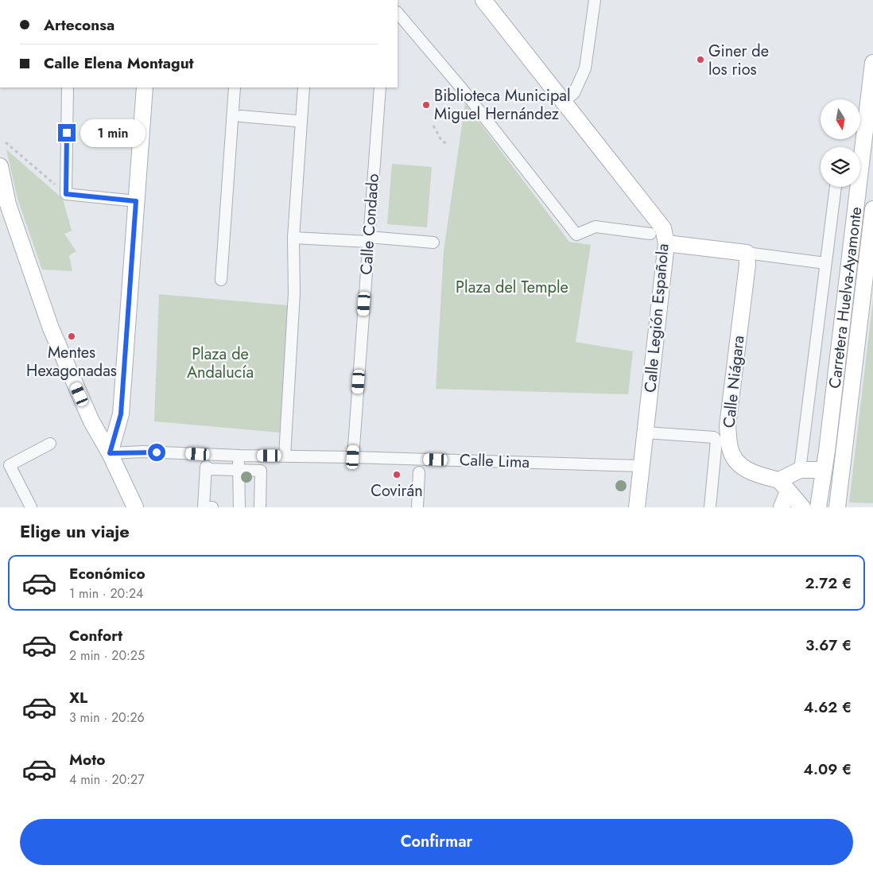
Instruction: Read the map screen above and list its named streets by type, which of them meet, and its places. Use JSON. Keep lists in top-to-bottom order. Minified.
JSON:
{"streets":{"street":["Calle Condado","Carretera Huelva-Ayamonte","Calle Legión Española","Calle Niágara","Calle Lima"]},"crossings":[["Calle Condado","Calle Lima"],["Calle Legión Española","Calle Lima"]],"parks":["Plaza del Temple","Plaza de Andalucía"],"places":["Giner de los rios","Biblioteca Municipal Miguel Hernández","Mentes Hexagonadas","Covirán"],"north":"bottom","page":{"banner":["Arteconsa","Calle Elena Montagut"],"bubble":"1 min","heading":"Elige un viaje","list":[{"name":"Económico","note":"1 min · 20:24","value":"2.72 €"},{"name":"Confort","note":"2 min · 20:25","value":"3.67 €"},{"name":"XL","note":"3 min · 20:26","value":"4.62 €"},{"name":"Moto","note":"4 min · 20:27","value":"4.09 €"}],"buttons":"Confirmar"}}
